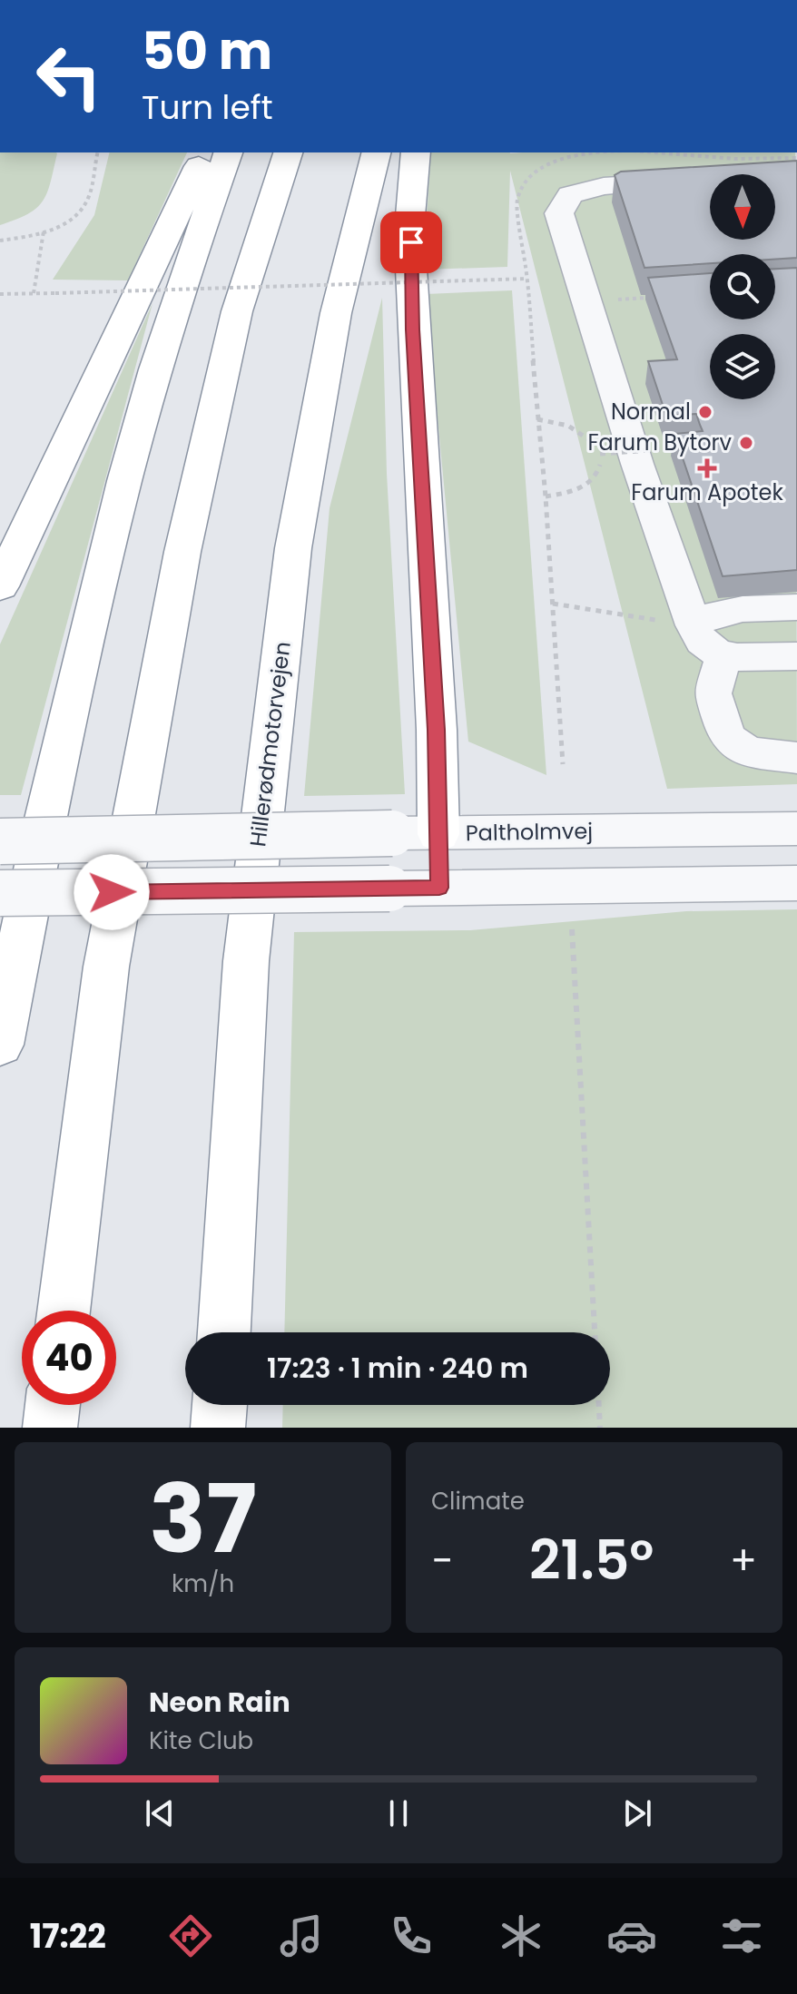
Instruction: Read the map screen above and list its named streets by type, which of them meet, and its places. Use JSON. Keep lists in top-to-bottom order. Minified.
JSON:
{"streets":{"highway":["Hillerødmotorvejen"],"street":["Paltholmvej"]},"places":{"other":["Normal","Farum Bytorv"],"health":["Farum Apotek"]},"north":"bottom","page":{"turn":["50 m","Turn left"],"limit":"40","trip":"17:23 · 1 min · 240 m","tile":[["37","km/h"],"Climate"],"heat":["−","21.5°","+"],"song":["Neon Rain","Kite Club"],"tabs":"17:22"}}
